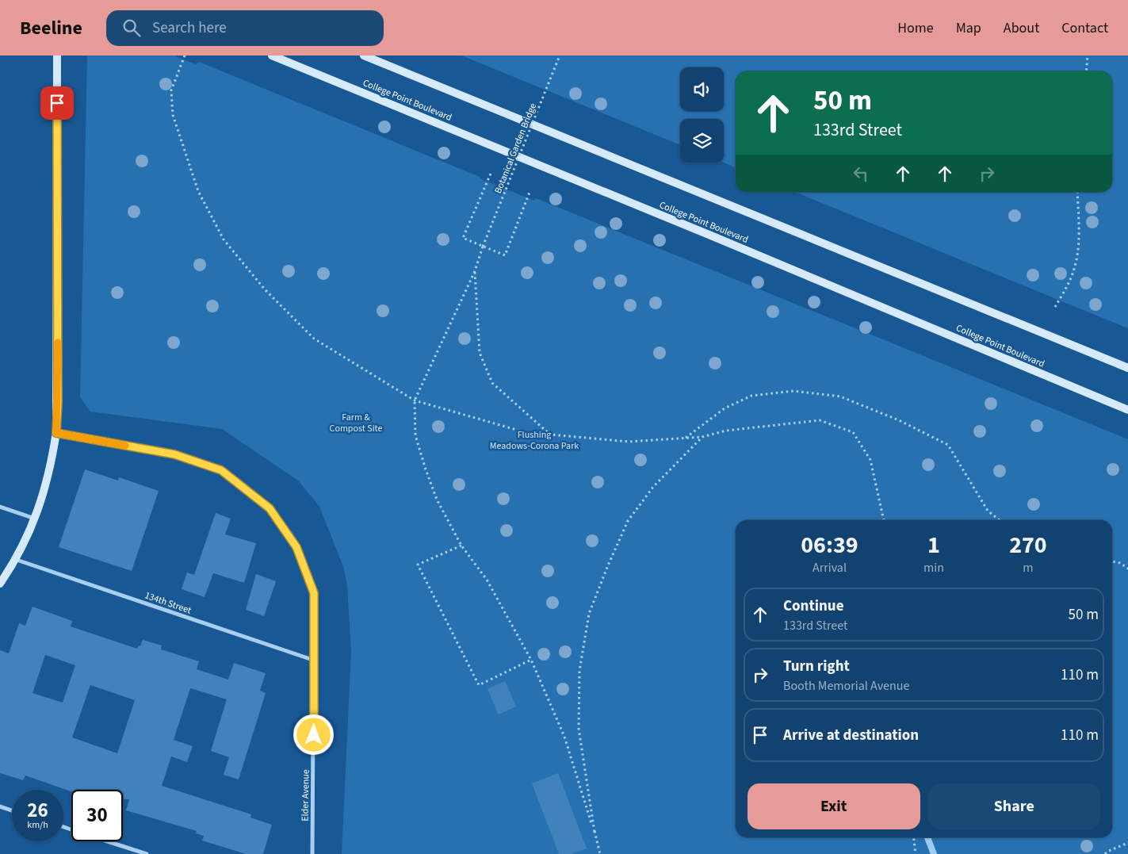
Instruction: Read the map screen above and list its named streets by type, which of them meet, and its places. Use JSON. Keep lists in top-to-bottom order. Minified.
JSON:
{"streets":{"main road":["College Point Boulevard"],"street":["134th Street","Elder Avenue"],"path":["Botanical Garden Bridge"]},"crossings":[["134th Street","Elder Avenue"]],"parks":["Farm & Compost Site","Flushing Meadows-Corona Park"],"page":{"header":"Beeline","search":"Search here","nav":["Home","Map","About","Contact"],"turn":["50 m","133rd Street"],"eta":["06:39","Arrival","1","min","270","m"],"list":[{"name":"Continue","note":"133rd Street","value":"50 m"},{"name":"Turn right","note":"Booth Memorial Avenue","value":"110 m"},{"name":"Arrive at destination","value":"110 m"}],"buttons":["Exit","Share"],"speed":"26 km/h","limit":"30"}}
